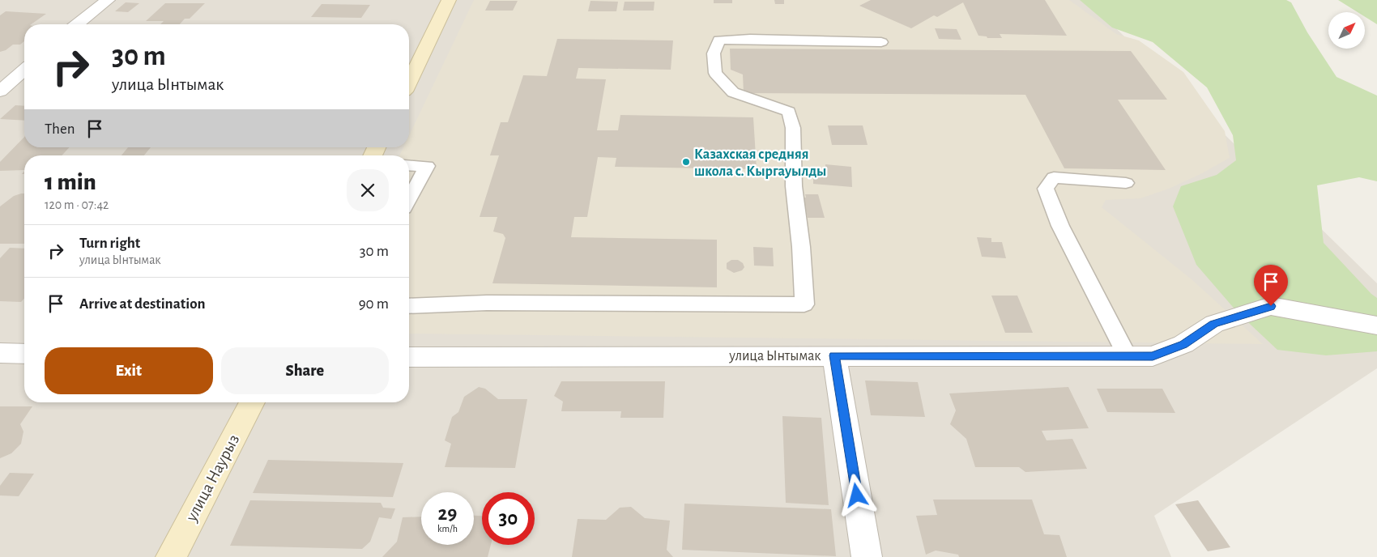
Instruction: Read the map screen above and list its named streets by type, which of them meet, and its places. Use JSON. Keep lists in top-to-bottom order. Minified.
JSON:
{"streets":{"street":["улица Ынтымак","улица Наурыз"]},"places":["Казахская средняя школа с. Кыргауылды"],"north":"top right","page":{"turn":["30 m","улица Ынтымак"],"then":"Then","heading":["1 min","120 m · 07:42"],"list":[{"name":"Turn right","note":"улица Ынтымак","value":"30 m"},{"name":"Arrive at destination","value":"90 m"}],"buttons":["Exit","Share"],"speed":"29 km/h","limit":"30"}}
